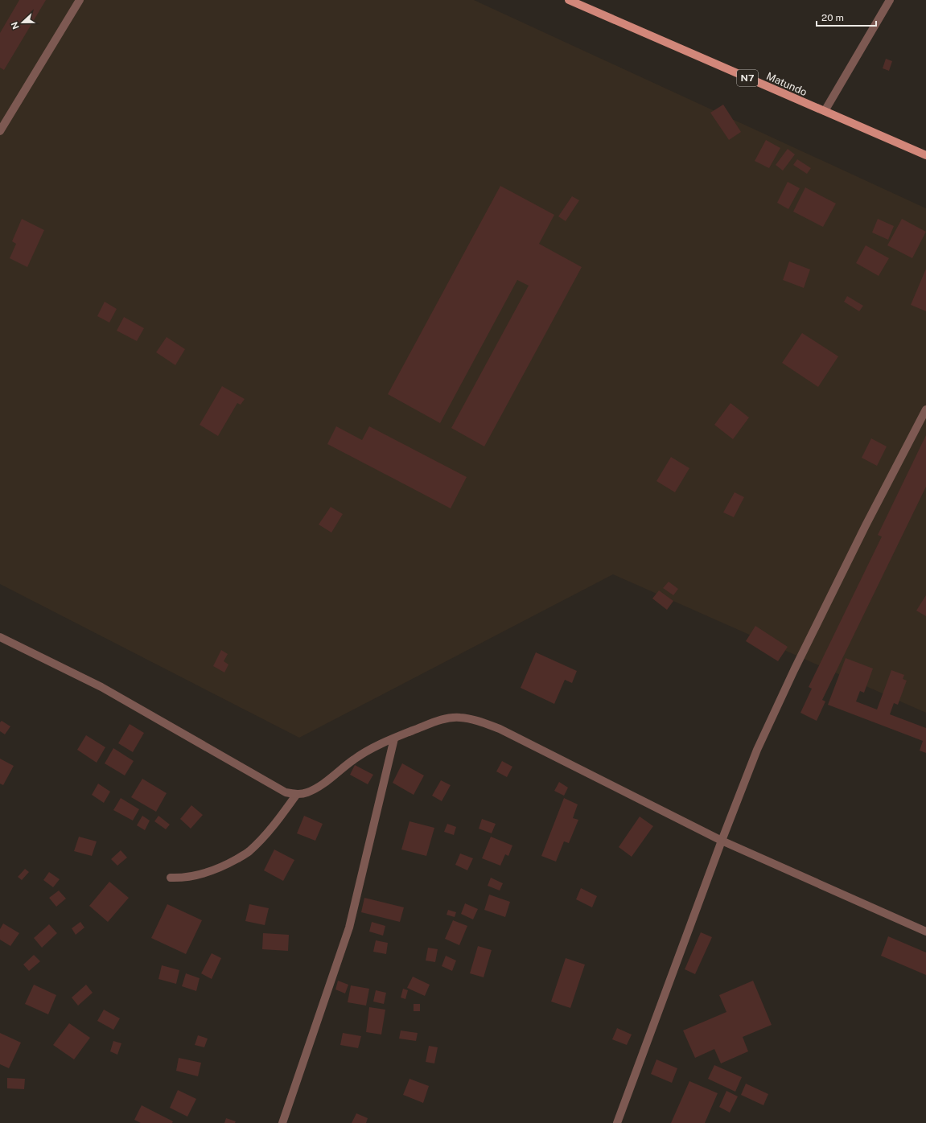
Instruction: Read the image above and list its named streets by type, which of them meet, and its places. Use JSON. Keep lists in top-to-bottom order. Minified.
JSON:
{"streets":{"main road":["N7","Matundo"]},"scale_bar":"20 m","north":"left"}
